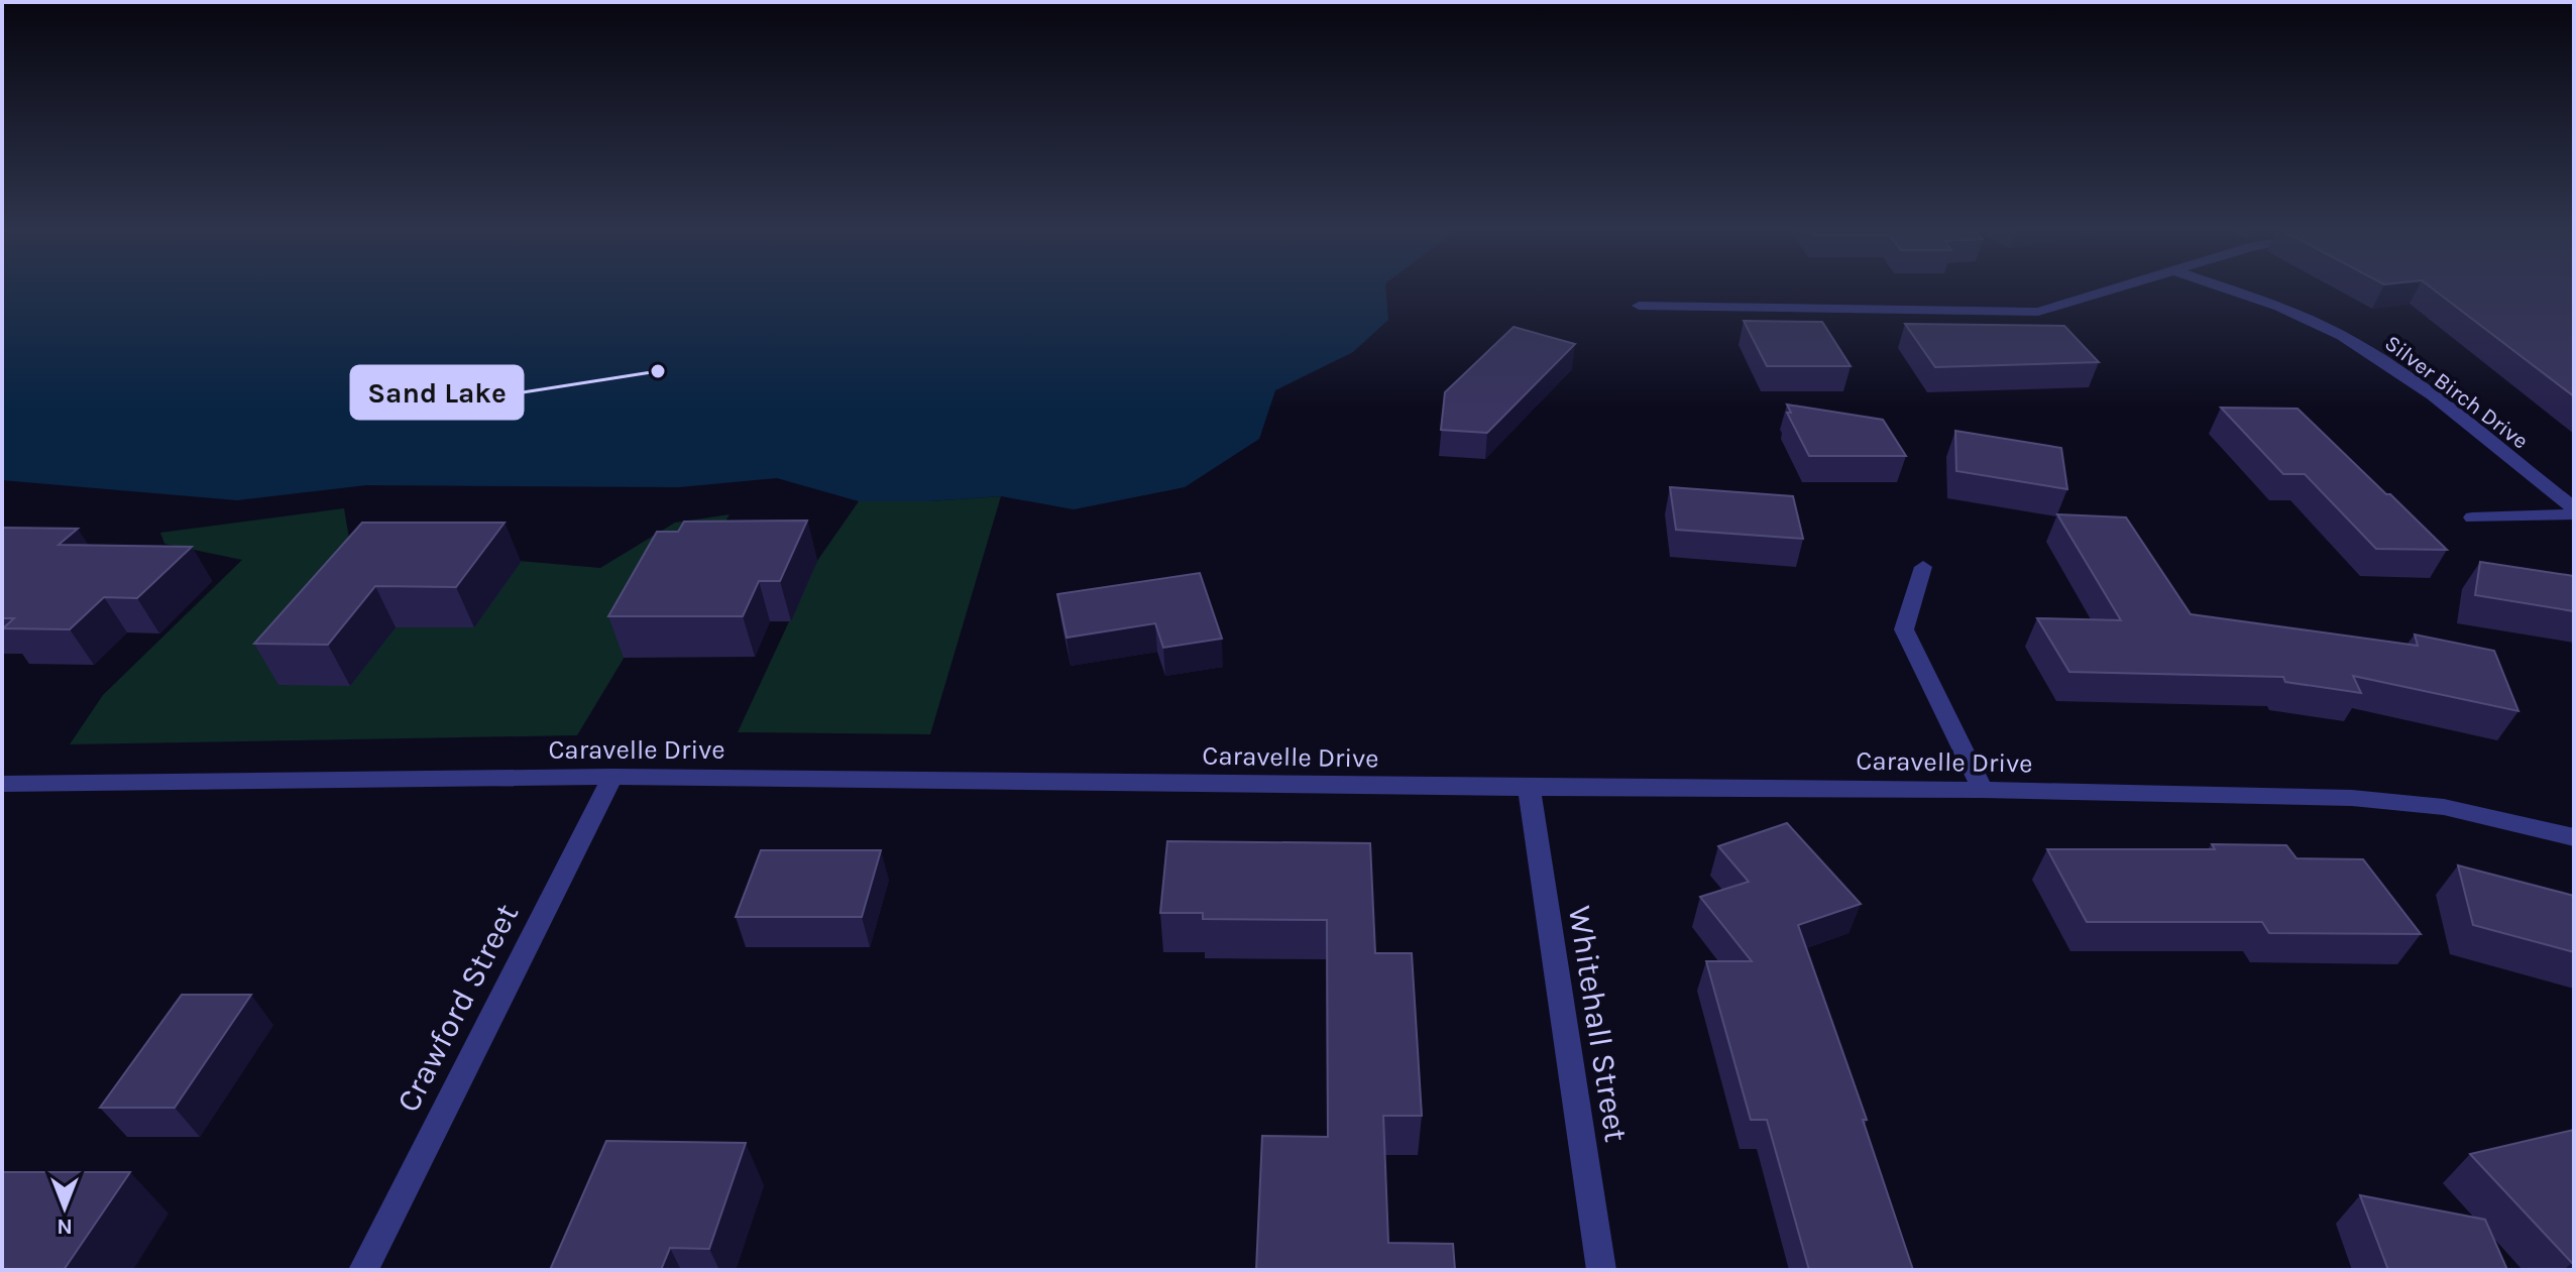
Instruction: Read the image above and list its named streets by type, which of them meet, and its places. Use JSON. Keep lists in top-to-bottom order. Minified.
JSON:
{"streets":{"street":["Silver Birch Drive","Caravelle Drive","Crawford Street","Whitehall Street"]},"crossings":[["Caravelle Drive","Crawford Street"],["Caravelle Drive","Whitehall Street"]],"places":["Sand Lake"],"north":"bottom"}
